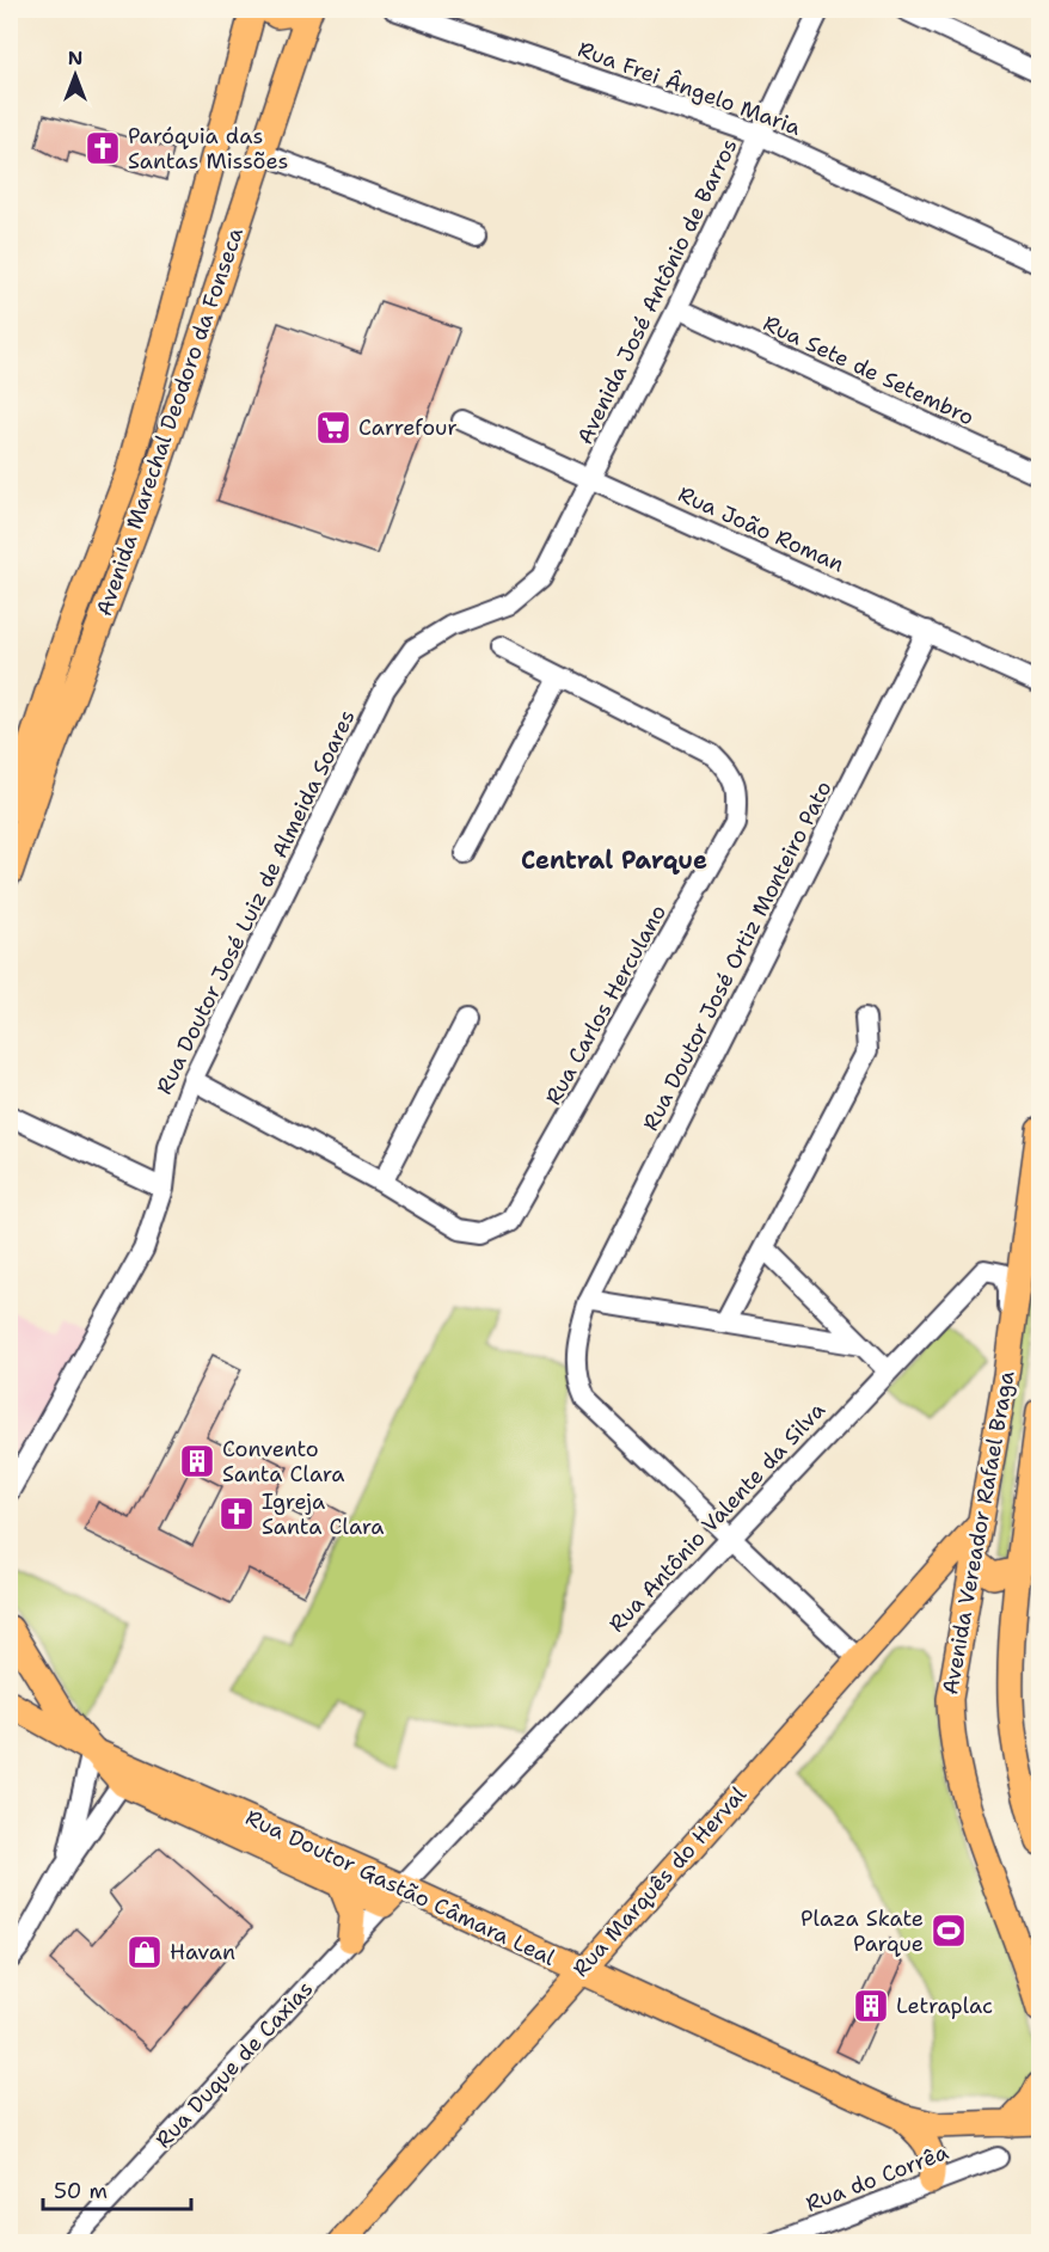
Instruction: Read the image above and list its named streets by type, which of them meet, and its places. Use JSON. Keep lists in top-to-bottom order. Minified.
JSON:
{"streets":{"main road":["Avenida Marechal Deodoro da Fonseca","Avenida Vereador Rafael Braga","Rua Marquês do Herval","Rua Doutor Gastão Câmara Leal","Rua Duque de Caxias"],"street":["Rua Frei Ângelo Maria","Avenida José Antônio de Barros","Rua Sete de Setembro","Rua João Roman","Rua Doutor José Luiz de Almeida Soares","Rua Doutor José Ortiz Monteiro Pato","Rua Carlos Herculano","Rua Antônio Valente da Silva","Rua do Corrêa"]},"crossings":[["Rua Frei Ângelo Maria","Avenida José Antônio de Barros"],["Avenida José Antônio de Barros","Rua Sete de Setembro"],["Avenida José Antônio de Barros","Rua João Roman"],["Avenida José Antônio de Barros","Rua Doutor José Luiz de Almeida Soares"],["Rua João Roman","Rua Doutor José Luiz de Almeida Soares"],["Rua João Roman","Rua Doutor José Ortiz Monteiro Pato"],["Rua Doutor José Ortiz Monteiro Pato","Rua Antônio Valente da Silva"],["Rua Doutor José Ortiz Monteiro Pato","Rua Marquês do Herval"],["Rua Antônio Valente da Silva","Avenida Vereador Rafael Braga"],["Rua Antônio Valente da Silva","Rua Doutor Gastão Câmara Leal"],["Rua Antônio Valente da Silva","Rua Duque de Caxias"],["Avenida Vereador Rafael Braga","Rua Marquês do Herval"],["Rua Marquês do Herval","Rua Doutor Gastão Câmara Leal"],["Rua Doutor Gastão Câmara Leal","Rua Duque de Caxias"],["Rua Doutor Gastão Câmara Leal","Rua do Corrêa"]],"districts":["Central Parque"],"places":{"church":["Paróquia das Santas Missões","Igreja Santa Clara"],"supermarket":["Carrefour"],"building":["Convento Santa Clara","Letraplac"],"sports":["Plaza Skate Parque"],"shop":["Havan"]},"scale_bar":"50 m","north":"top"}
